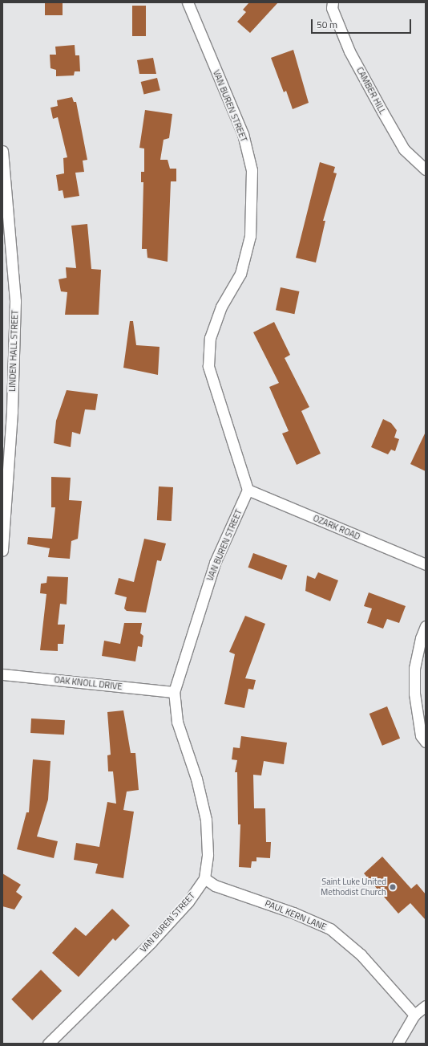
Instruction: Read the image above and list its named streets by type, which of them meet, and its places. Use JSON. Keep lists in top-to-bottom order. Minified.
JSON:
{"streets":{"street":["CAMBER HILL","VAN BUREN STREET","LINDEN HALL STREET","OZARK ROAD","OAK KNOLL DRIVE","PAUL KERN LANE"]},"crossings":[["VAN BUREN STREET","OZARK ROAD"],["VAN BUREN STREET","OAK KNOLL DRIVE"],["VAN BUREN STREET","PAUL KERN LANE"]],"places":["Saint Luke United Methodist Church"],"scale_bar":"50 m"}
